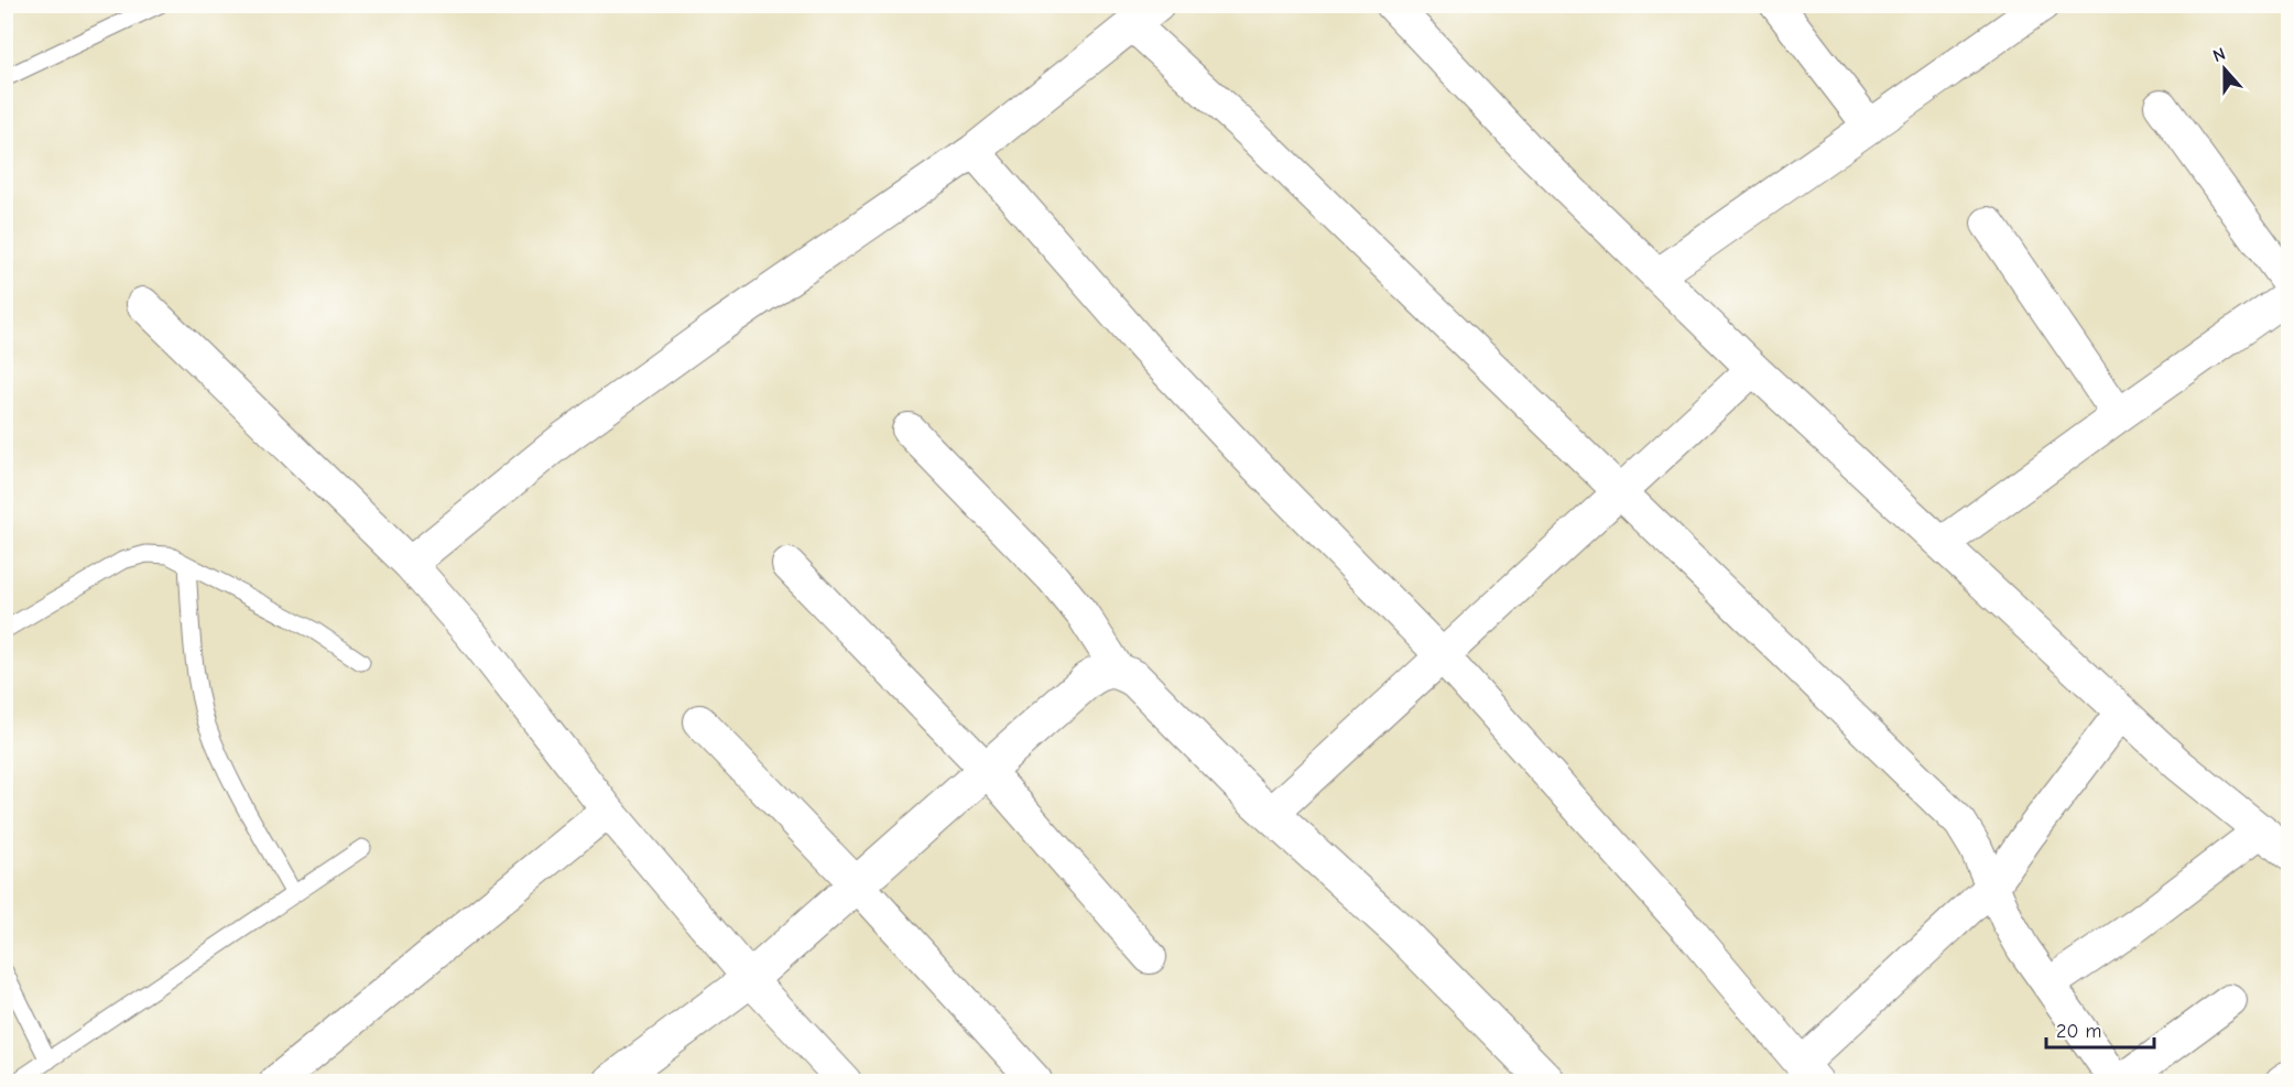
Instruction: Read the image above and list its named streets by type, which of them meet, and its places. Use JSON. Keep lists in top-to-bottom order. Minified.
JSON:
{"scale_bar":"20 m","north":"top"}
